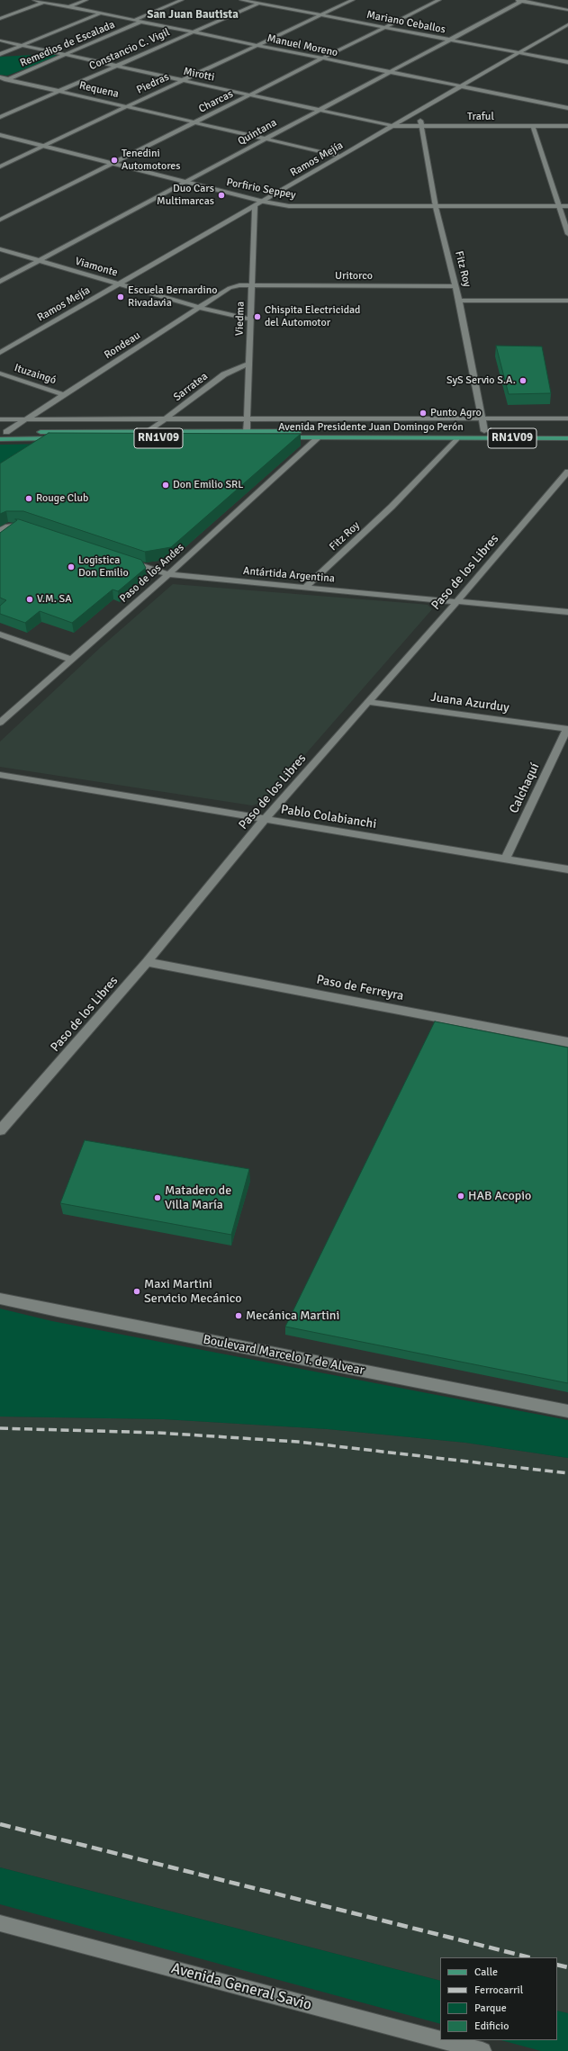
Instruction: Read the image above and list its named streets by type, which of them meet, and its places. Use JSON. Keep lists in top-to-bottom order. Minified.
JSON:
{"streets":{"main road":["Avenida Presidente Juan Domingo Perón","RN1V09"],"street":["Mariano Ceballos","Remedios de Escalada","Manuel Moreno","Constancio C. Vigil","Mirotti","Piedras","Requena","Charcas","Traful","Quintana","Ramos Mejía","Porfirio Seppey","Viamonte","Fitz Roy","Uritorco","Viedma","Rondeau","Ituzaingó","Sarratea","Paso de los Libres","Paso de los Andes","Antártida Argentina","Juana Azurduy","Calchaquí","Pablo Colabianchi","Paso de Ferreyra","Boulevard Marcelo T. de Alvear","Avenida General Savio"]},"crossings":[["Mariano Ceballos","Constancio C. Vigil"],["Mariano Ceballos","Piedras"],["Mariano Ceballos","Charcas"],["Mariano Ceballos","Quintana"],["Mariano Ceballos","Ramos Mejía"],["Remedios de Escalada","Manuel Moreno"],["Remedios de Escalada","Mirotti"],["Remedios de Escalada","Requena"],["Manuel Moreno","Constancio C. Vigil"],["Manuel Moreno","Piedras"],["Manuel Moreno","Charcas"],["Manuel Moreno","Quintana"],["Manuel Moreno","Ramos Mejía"],["Constancio C. Vigil","Mirotti"],["Constancio C. Vigil","Requena"],["Mirotti","Piedras"],["Mirotti","Charcas"],["Mirotti","Traful"],["Mirotti","Quintana"],["Mirotti","Ramos Mejía"],["Piedras","Requena"],["Piedras","Porfirio Seppey"],["Requena","Charcas"],["Requena","Quintana"],["Requena","Ramos Mejía"],["Charcas","Porfirio Seppey"],["Traful","Ramos Mejía"],["Traful","Fitz Roy"],["Quintana","Porfirio Seppey"],["Quintana","Viamonte"],["Ramos Mejía","Porfirio Seppey"],["Ramos Mejía","Viamonte"],["Ramos Mejía","Fitz Roy"],["Ramos Mejía","Viedma"],["Porfirio Seppey","Fitz Roy"],["Viamonte","Viedma"],["Viamonte","Rondeau"],["Fitz Roy","Uritorco"],["Fitz Roy","Avenida Presidente Juan Domingo Perón"],["Fitz Roy","Antártida Argentina"],["Uritorco","Viedma"],["Uritorco","Rondeau"],["Viedma","Rondeau"],["Viedma","Sarratea"],["Viedma","Avenida Presidente Juan Domingo Perón"],["Rondeau","Ituzaingó"],["Rondeau","Avenida Presidente Juan Domingo Perón"],["Sarratea","Avenida Presidente Juan Domingo Perón"],["Avenida Presidente Juan Domingo Perón","Paso de los Andes"],["Paso de los Libres","Antártida Argentina"],["Paso de los Libres","Juana Azurduy"],["Paso de los Libres","Pablo Colabianchi"],["Paso de los Libres","Paso de Ferreyra"],["Paso de los Andes","Antártida Argentina"],["Juana Azurduy","Calchaquí"],["Calchaquí","Pablo Colabianchi"]],"districts":["San Juan Bautista"],"places":["Tenedini Automotores","Duo Cars Multimarcas","Escuela Bernardino Rivadavia","Chispita Electricidad del Automotor","SyS Servio S.A.","Punto Agro","Don Emilio SRL","Rouge Club","Logistica Don Emilio","V.M. SA","HAB Acopio","Matadero de Villa María","Maxi Martini Servicio Mecánico","Mecánica Martini"],"legend":["Calle","Ferrocarril","Parque","Edificio"]}
